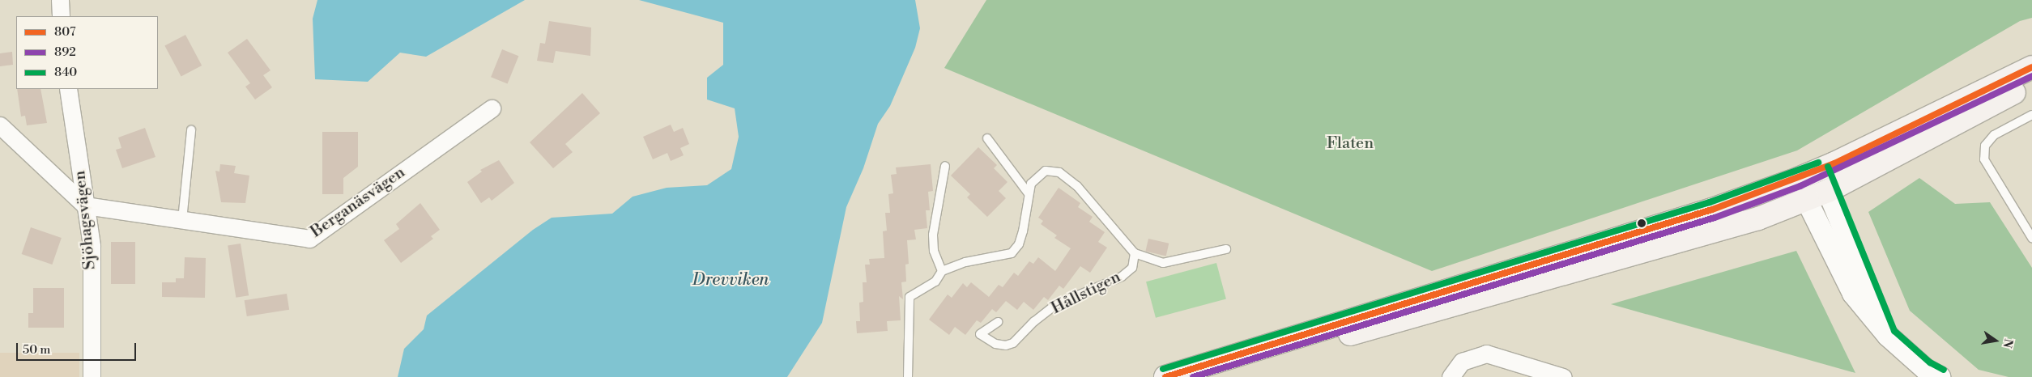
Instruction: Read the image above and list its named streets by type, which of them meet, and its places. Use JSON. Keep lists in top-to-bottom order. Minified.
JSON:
{"streets":{"street":["Berganäsvägen","Sjöhagsvägen"],"lane":["Hållstigen"]},"crossings":[["Berganäsvägen","Sjöhagsvägen"]],"water":["Drevviken"],"parks":["Flaten"],"lines":["transit line 807","transit line 892","transit line 840"],"legend":["807","892","840"],"scale_bar":"50 m","north":"right"}
